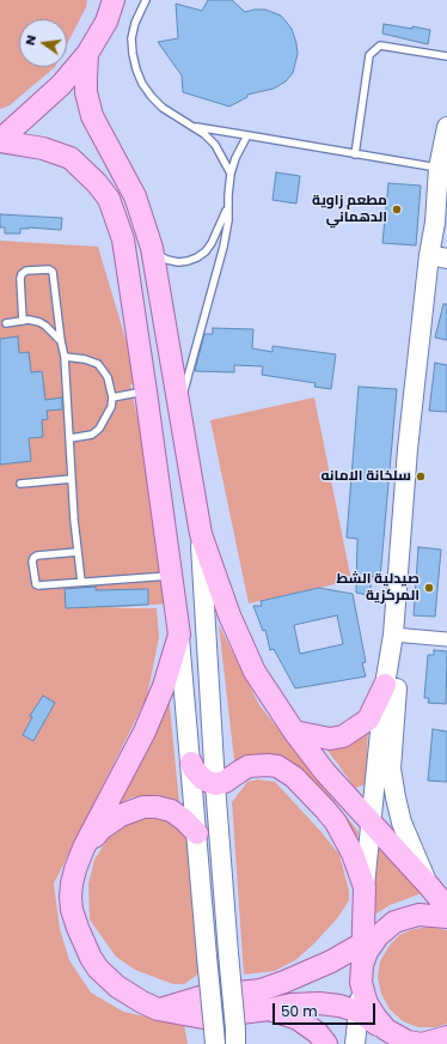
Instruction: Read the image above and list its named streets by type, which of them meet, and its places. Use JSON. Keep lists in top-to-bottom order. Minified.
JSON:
{"places":["مطعم زاوية الدهماني","سلخانة الامانه","صيدلية الشط المركزية"],"scale_bar":"50 m","north":"left"}
